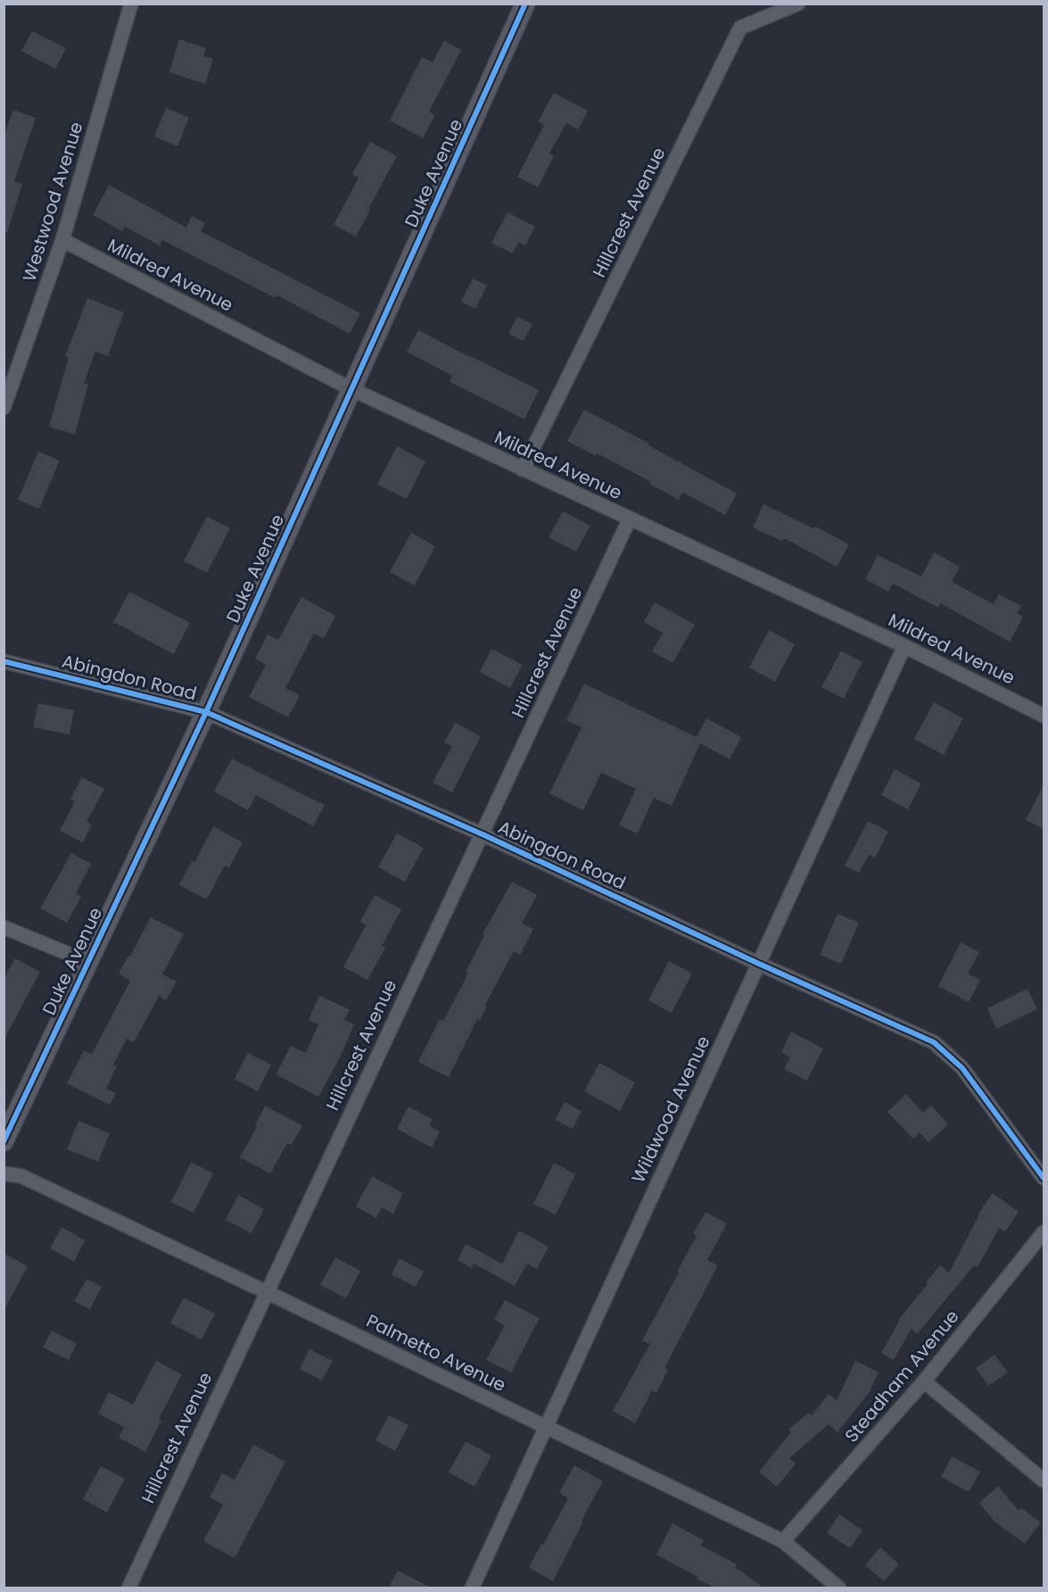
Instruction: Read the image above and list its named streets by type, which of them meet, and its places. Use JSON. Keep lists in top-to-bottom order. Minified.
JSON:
{"streets":{"street":["Duke Avenue","Westwood Avenue","Hillcrest Avenue","Mildred Avenue","Abingdon Road","Wildwood Avenue","Palmetto Avenue","Steadham Avenue"]},"crossings":[["Duke Avenue","Mildred Avenue"],["Duke Avenue","Abingdon Road"],["Westwood Avenue","Mildred Avenue"],["Hillcrest Avenue","Mildred Avenue"],["Hillcrest Avenue","Abingdon Road"],["Hillcrest Avenue","Palmetto Avenue"],["Mildred Avenue","Wildwood Avenue"],["Abingdon Road","Wildwood Avenue"],["Wildwood Avenue","Palmetto Avenue"],["Palmetto Avenue","Steadham Avenue"]]}
